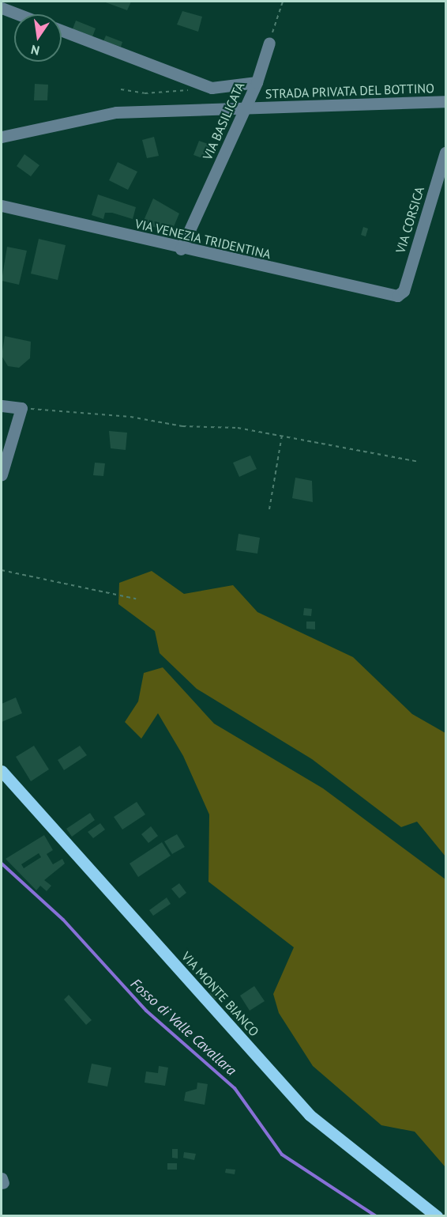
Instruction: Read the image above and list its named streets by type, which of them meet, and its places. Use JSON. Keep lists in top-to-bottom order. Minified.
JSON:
{"streets":{"main road":["VIA MONTE BIANCO"],"street":["STRADA PRIVATA DEL BOTTINO","VIA BASILICATA","VIA CORSICA","VIA VENEZIA TRIDENTINA"]},"crossings":[["STRADA PRIVATA DEL BOTTINO","VIA BASILICATA"],["VIA BASILICATA","VIA VENEZIA TRIDENTINA"],["VIA CORSICA","VIA VENEZIA TRIDENTINA"]],"water":["Fosso di Valle Cavallara"],"north":"bottom"}
